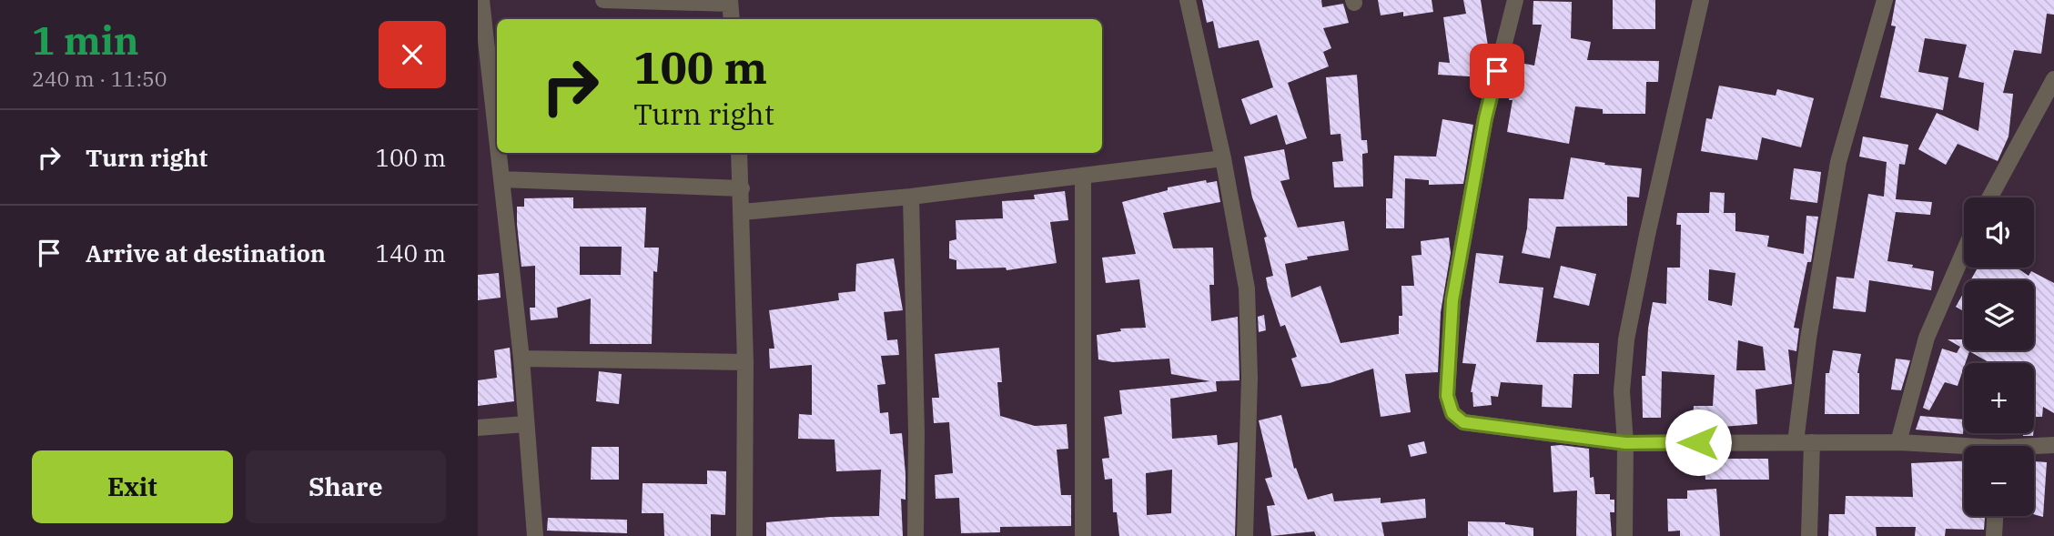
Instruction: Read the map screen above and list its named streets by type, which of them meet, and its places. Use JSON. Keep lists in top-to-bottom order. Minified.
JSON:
{"page":{"heading":["1 min","240 m · 11:50"],"turn":["100 m","Turn right"],"list":[{"name":"Turn right","value":"100 m"},{"name":"Arrive at destination","value":"140 m"}],"map_buttons":["+","−"],"buttons":["Exit","Share"]}}
